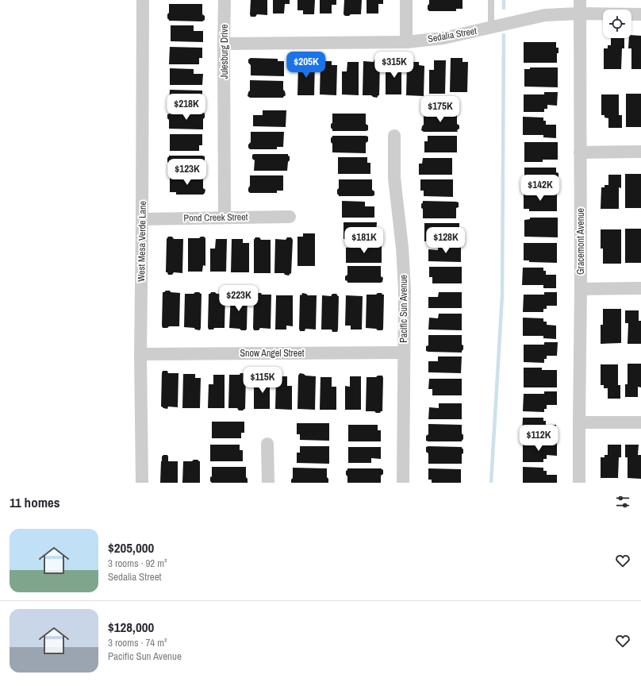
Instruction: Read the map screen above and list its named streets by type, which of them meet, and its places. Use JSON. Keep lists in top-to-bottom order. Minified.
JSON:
{"streets":{"street":["Sedalia Street","Julesburg Drive","Pond Creek Street","West Mesa Verde Lane","Gracemont Avenue","Pacific Sun Avenue","Snow Angel Street"]},"crossings":[["Sedalia Street","Julesburg Drive"],["Sedalia Street","Gracemont Avenue"],["Julesburg Drive","Pond Creek Street"],["Pond Creek Street","West Mesa Verde Lane"],["West Mesa Verde Lane","Snow Angel Street"],["Pacific Sun Avenue","Snow Angel Street"]],"page":{"price":["$205K","$315K","$218K","$175K","$123K","$142K","$181K","$128K","$223K","$115K","$112K"],"heading":"11 homes","list":[{"name":"$205,000","note":"3 rooms · 92 m² · Sedalia Street"},{"name":"$128,000","note":"3 rooms · 74 m² · Pacific Sun Avenue"}]}}
